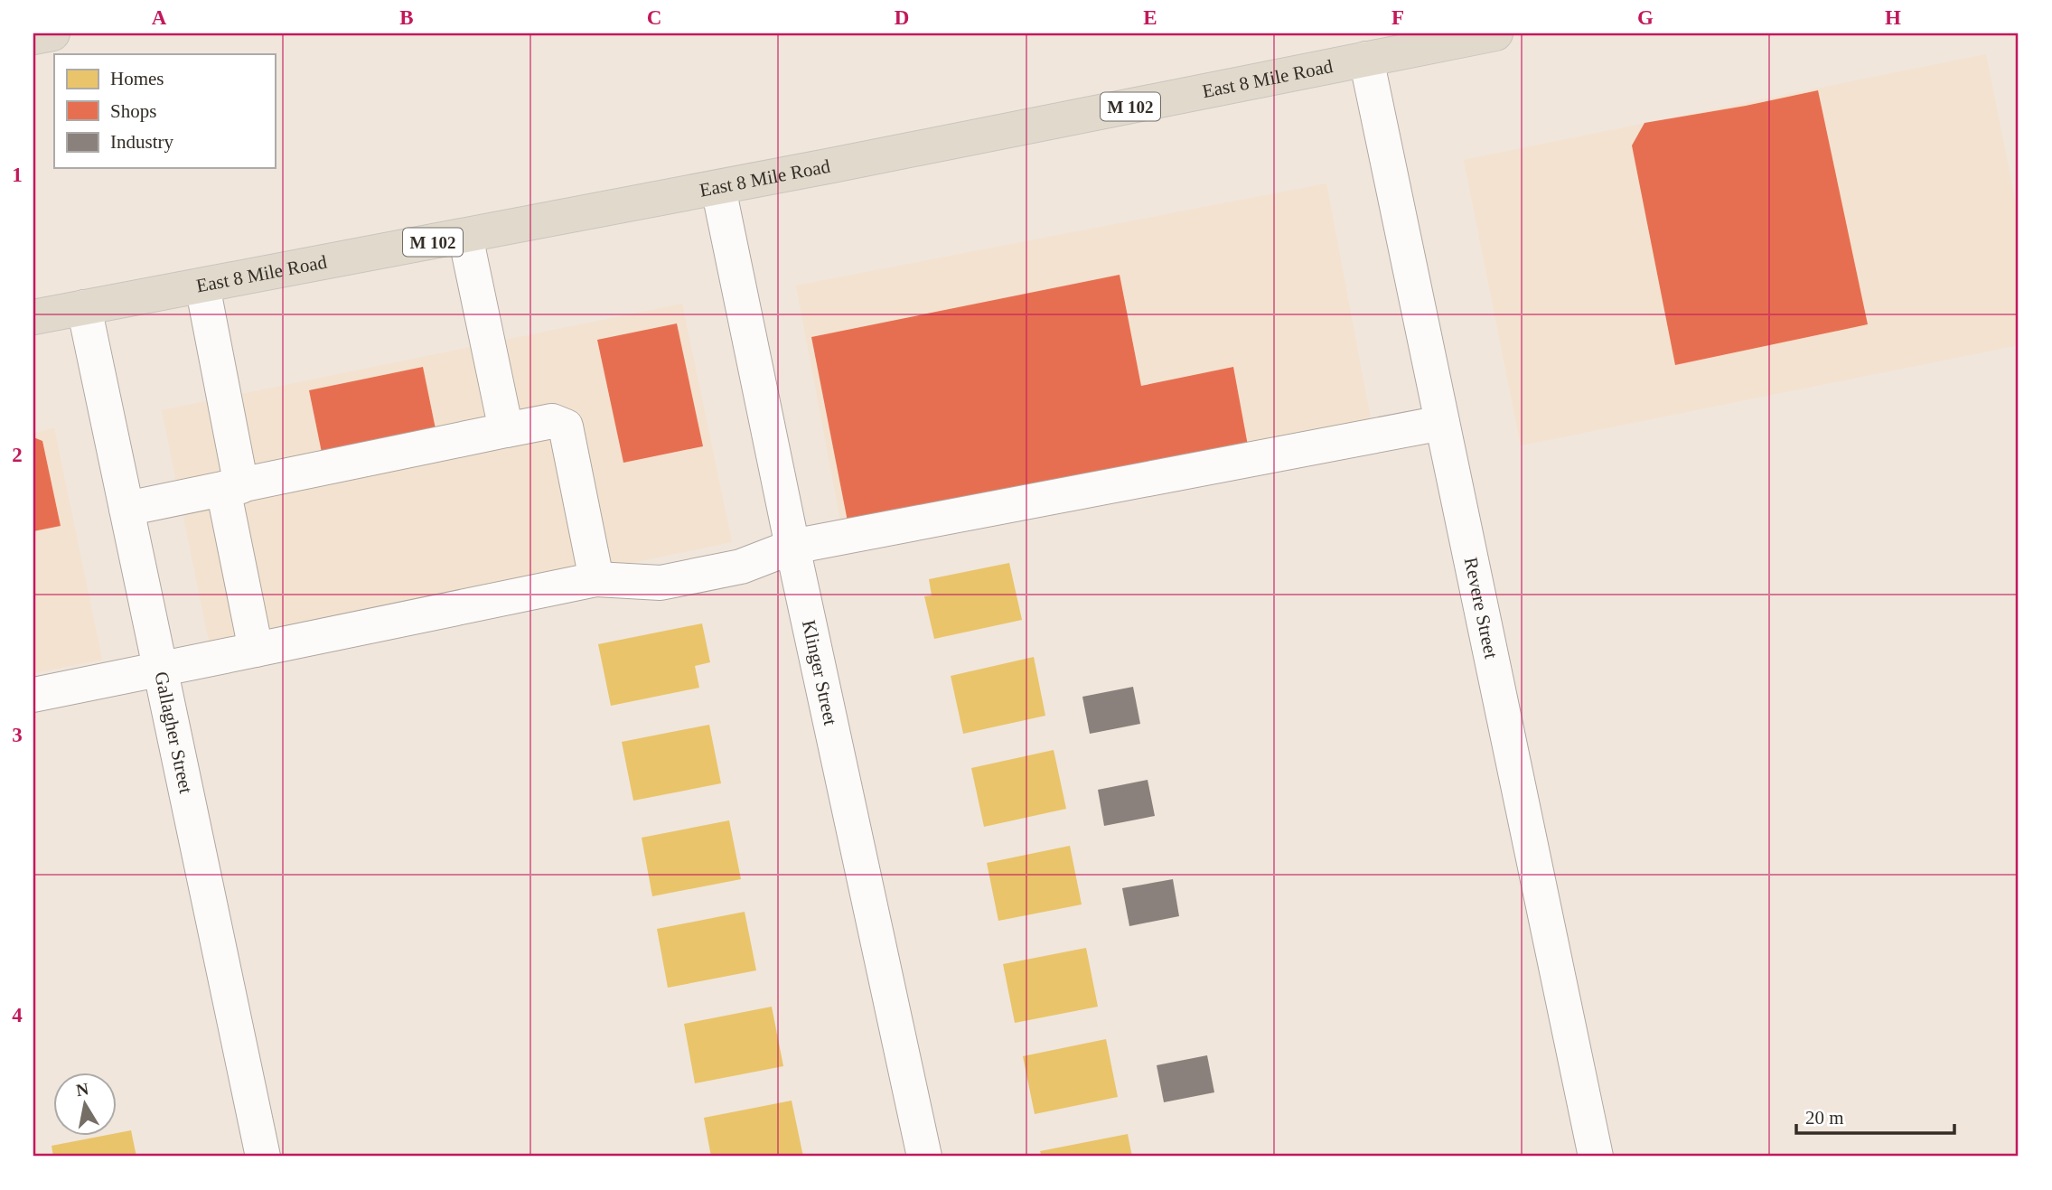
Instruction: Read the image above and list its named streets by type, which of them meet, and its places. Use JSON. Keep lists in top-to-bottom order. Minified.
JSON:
{"streets":{"highway":["East 8 Mile Road","M 102"],"street":["Revere Street","Klinger Street","Gallagher Street"]},"crossings":[["East 8 Mile Road","Revere Street"],["East 8 Mile Road","Klinger Street"],["East 8 Mile Road","Gallagher Street"]],"legend":["Homes","Shops","Industry"],"scale_bar":"20 m","north":"top","grid":{"columns":["A","B","C","D","E","F","G","H"],"rows":["1","2","3","4"]}}
